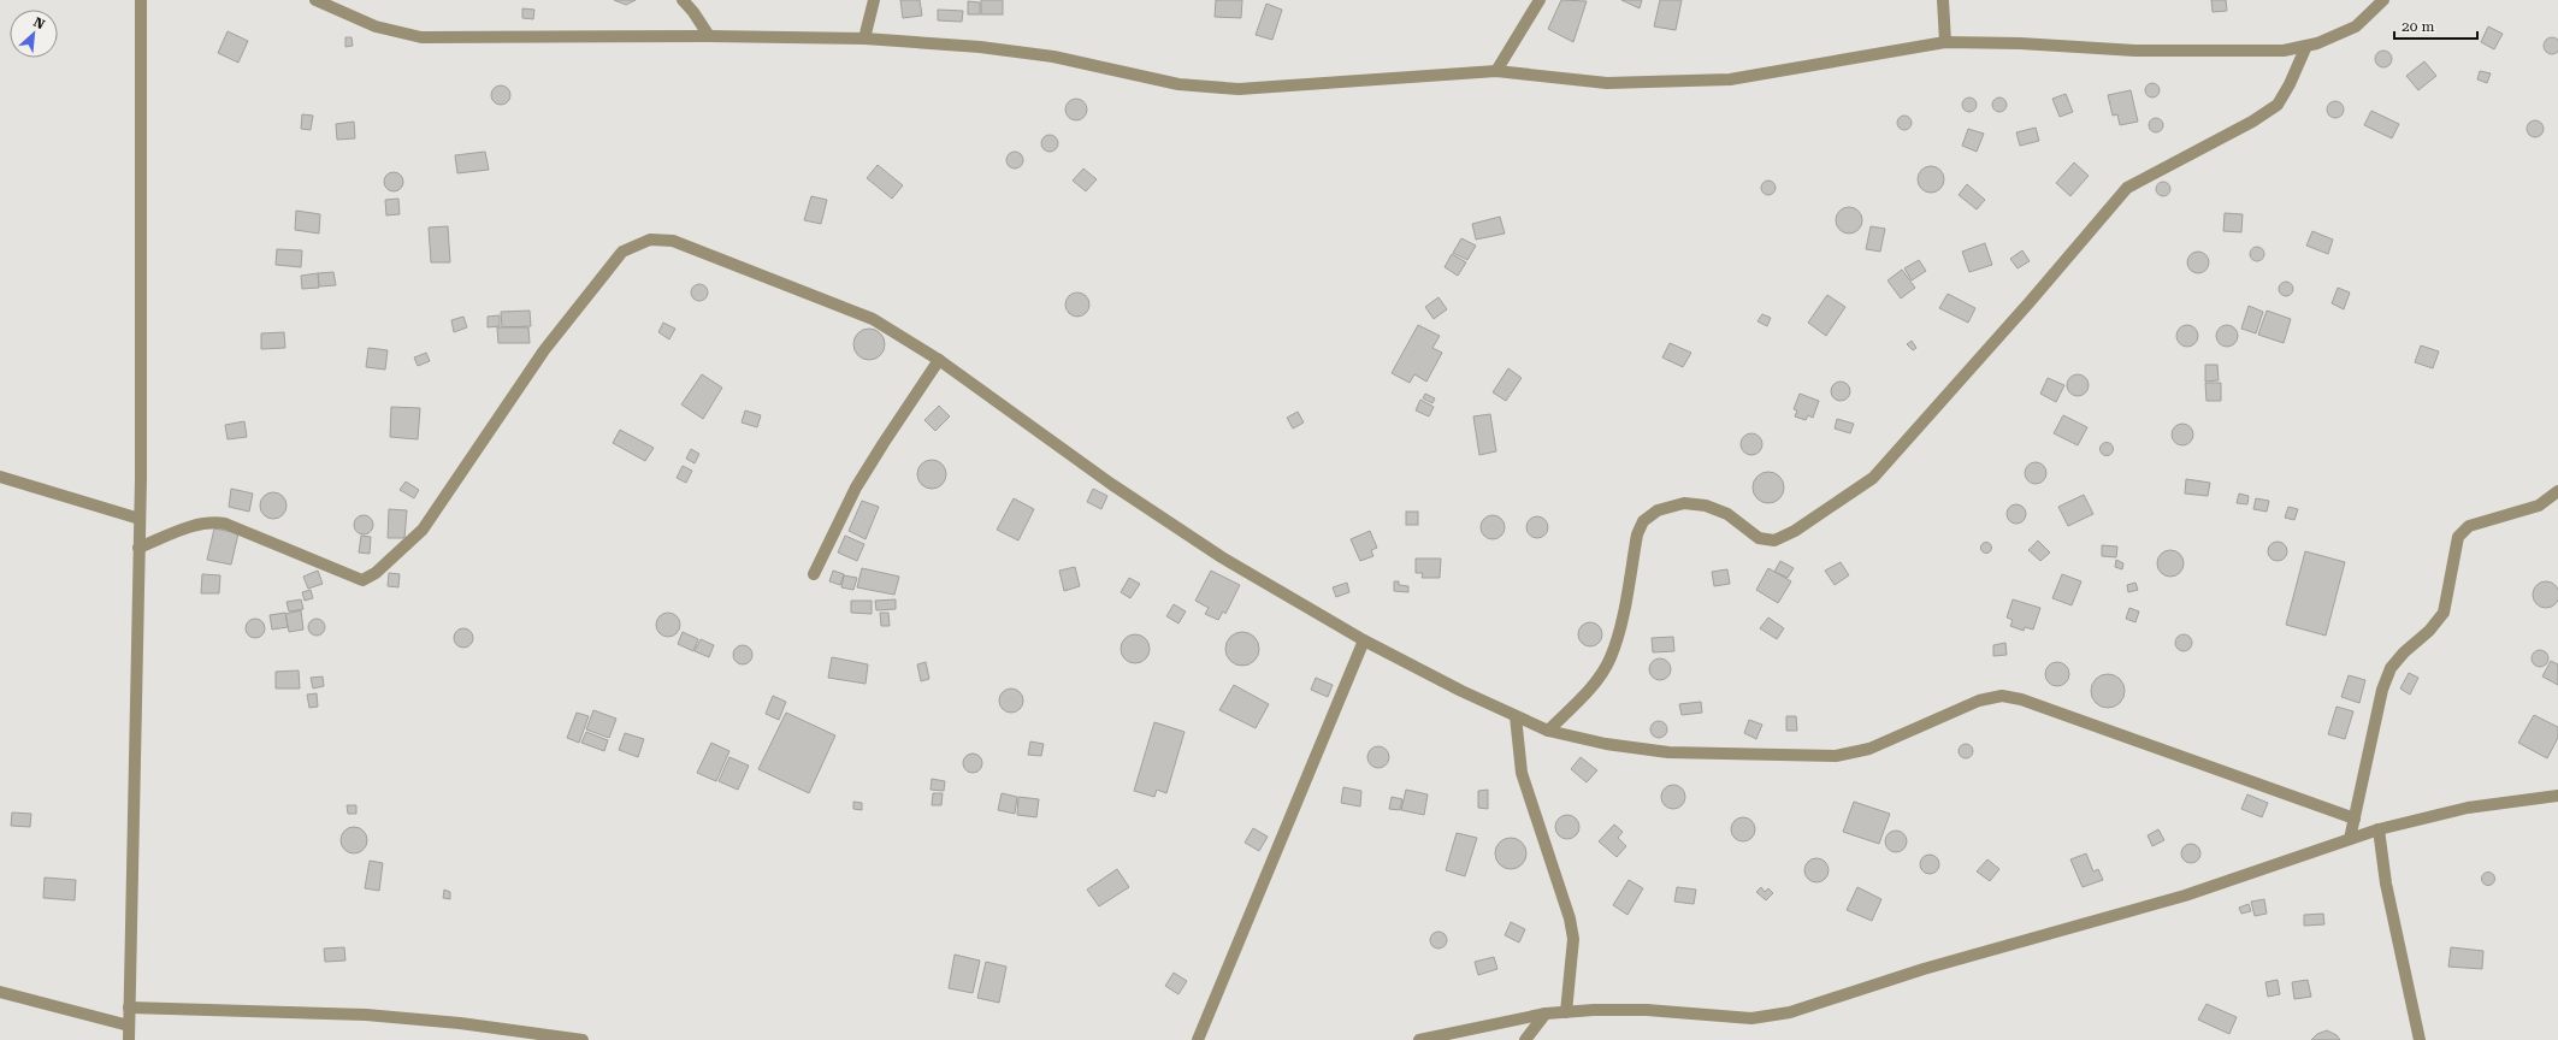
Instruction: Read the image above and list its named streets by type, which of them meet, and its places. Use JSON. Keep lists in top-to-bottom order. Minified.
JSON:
{"scale_bar":"20 m","north":"top right"}
